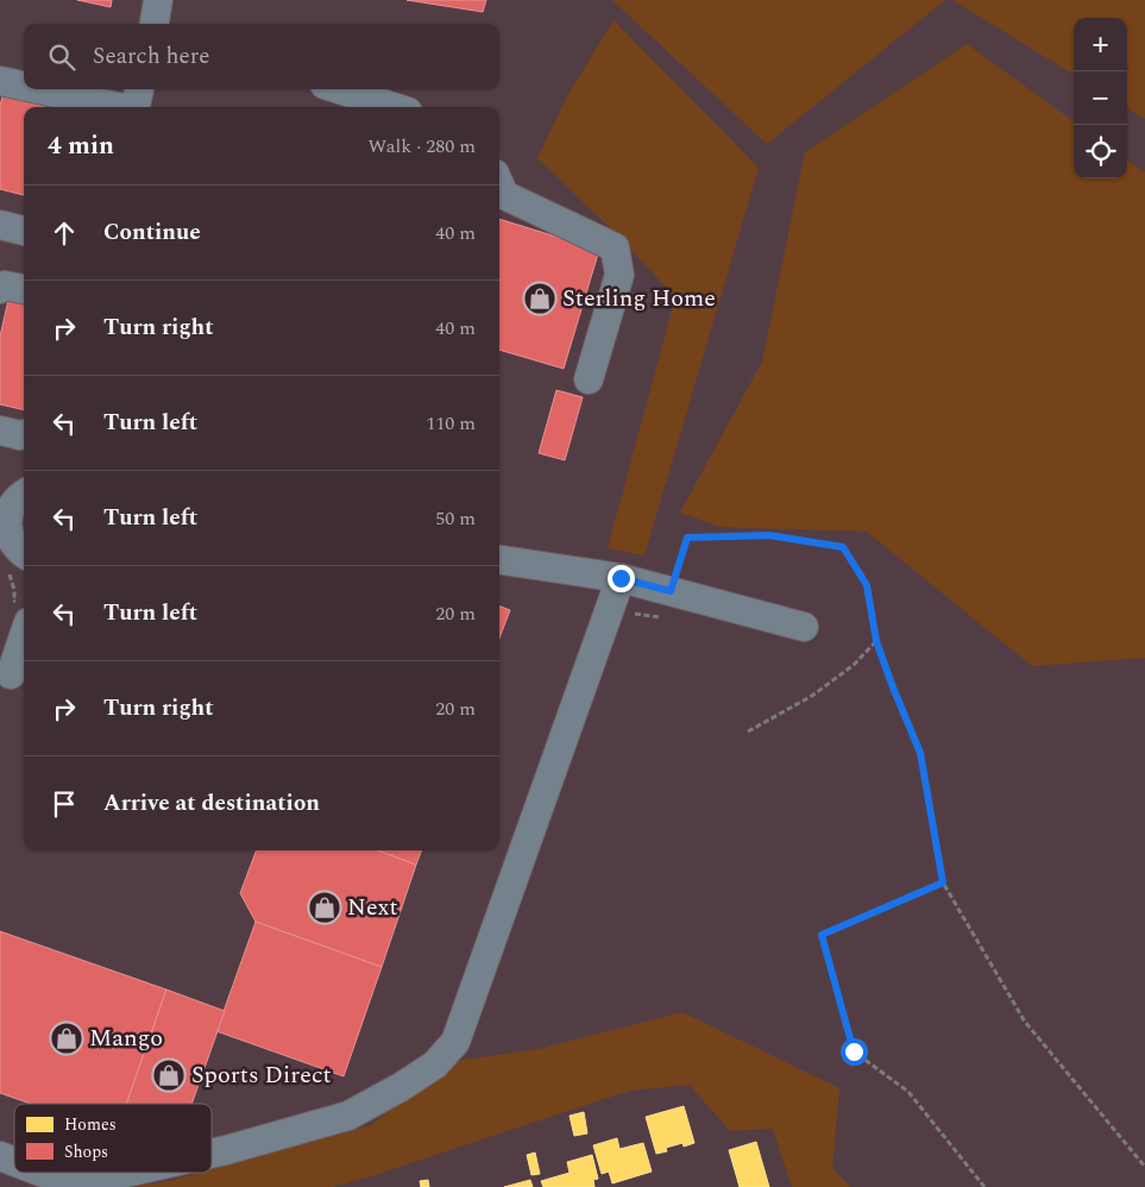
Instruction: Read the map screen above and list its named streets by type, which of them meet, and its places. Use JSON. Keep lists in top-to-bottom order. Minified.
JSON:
{"places":{"shop":["Sterling Home","Next","Mango","Sports Direct"]},"legend":["Homes","Shops"],"page":{"map_buttons":["+","−"],"search":"Search here","heading":["4 min","Walk · 280 m"],"list":[["Continue","40 m"],["Turn right","40 m"],["Turn left","110 m"],["Turn left","50 m"],["Turn left","20 m"],["Turn right","20 m"],"Arrive at destination"]}}
